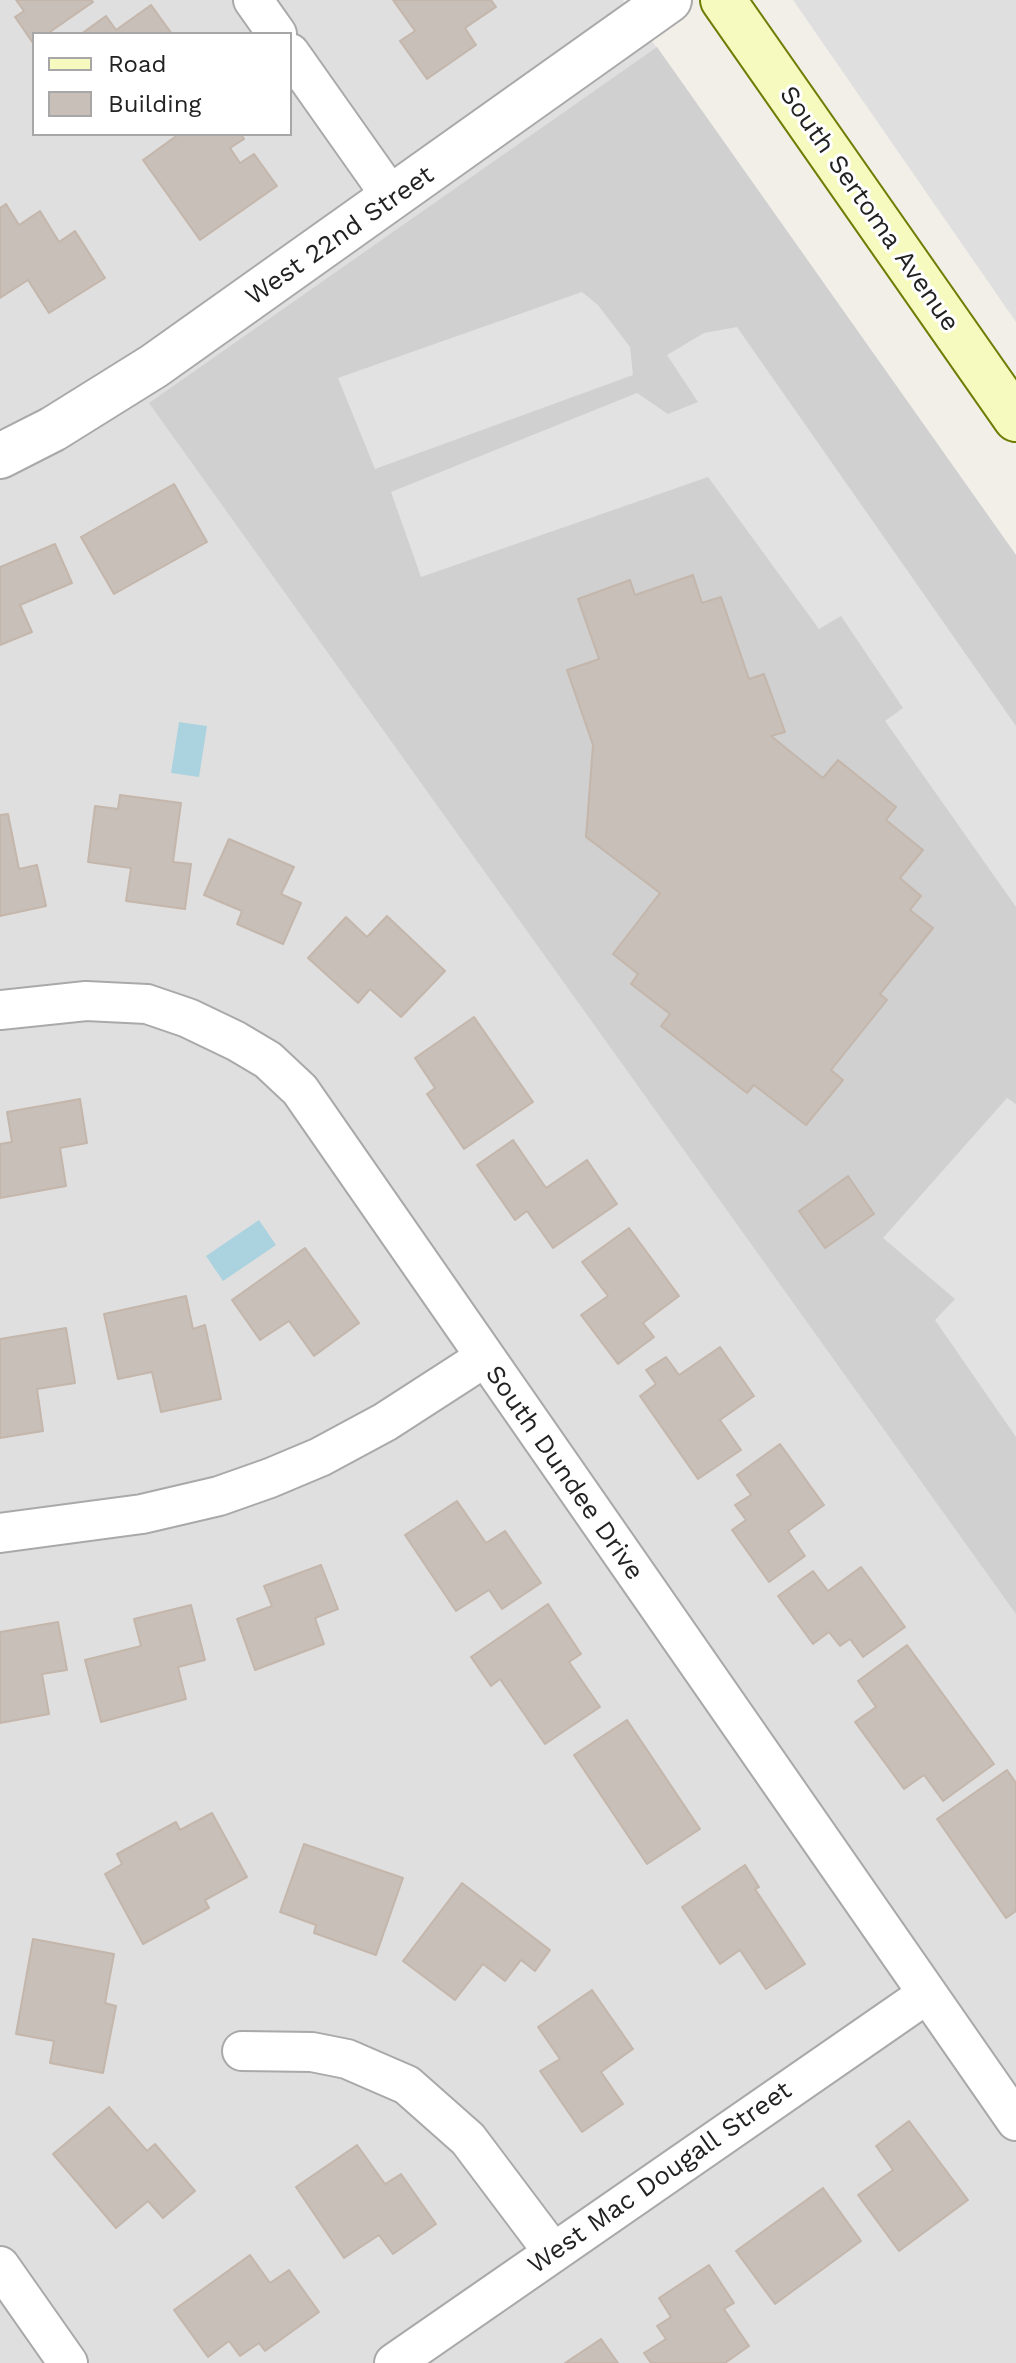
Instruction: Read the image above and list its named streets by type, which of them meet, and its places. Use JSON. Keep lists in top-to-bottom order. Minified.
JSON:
{"streets":{"main road":["South Sertoma Avenue"],"street":["West 22nd Street","South Dundee Drive","West Mac Dougall Street"]},"crossings":[["South Dundee Drive","West Mac Dougall Street"]],"legend":["Road","Building"]}
